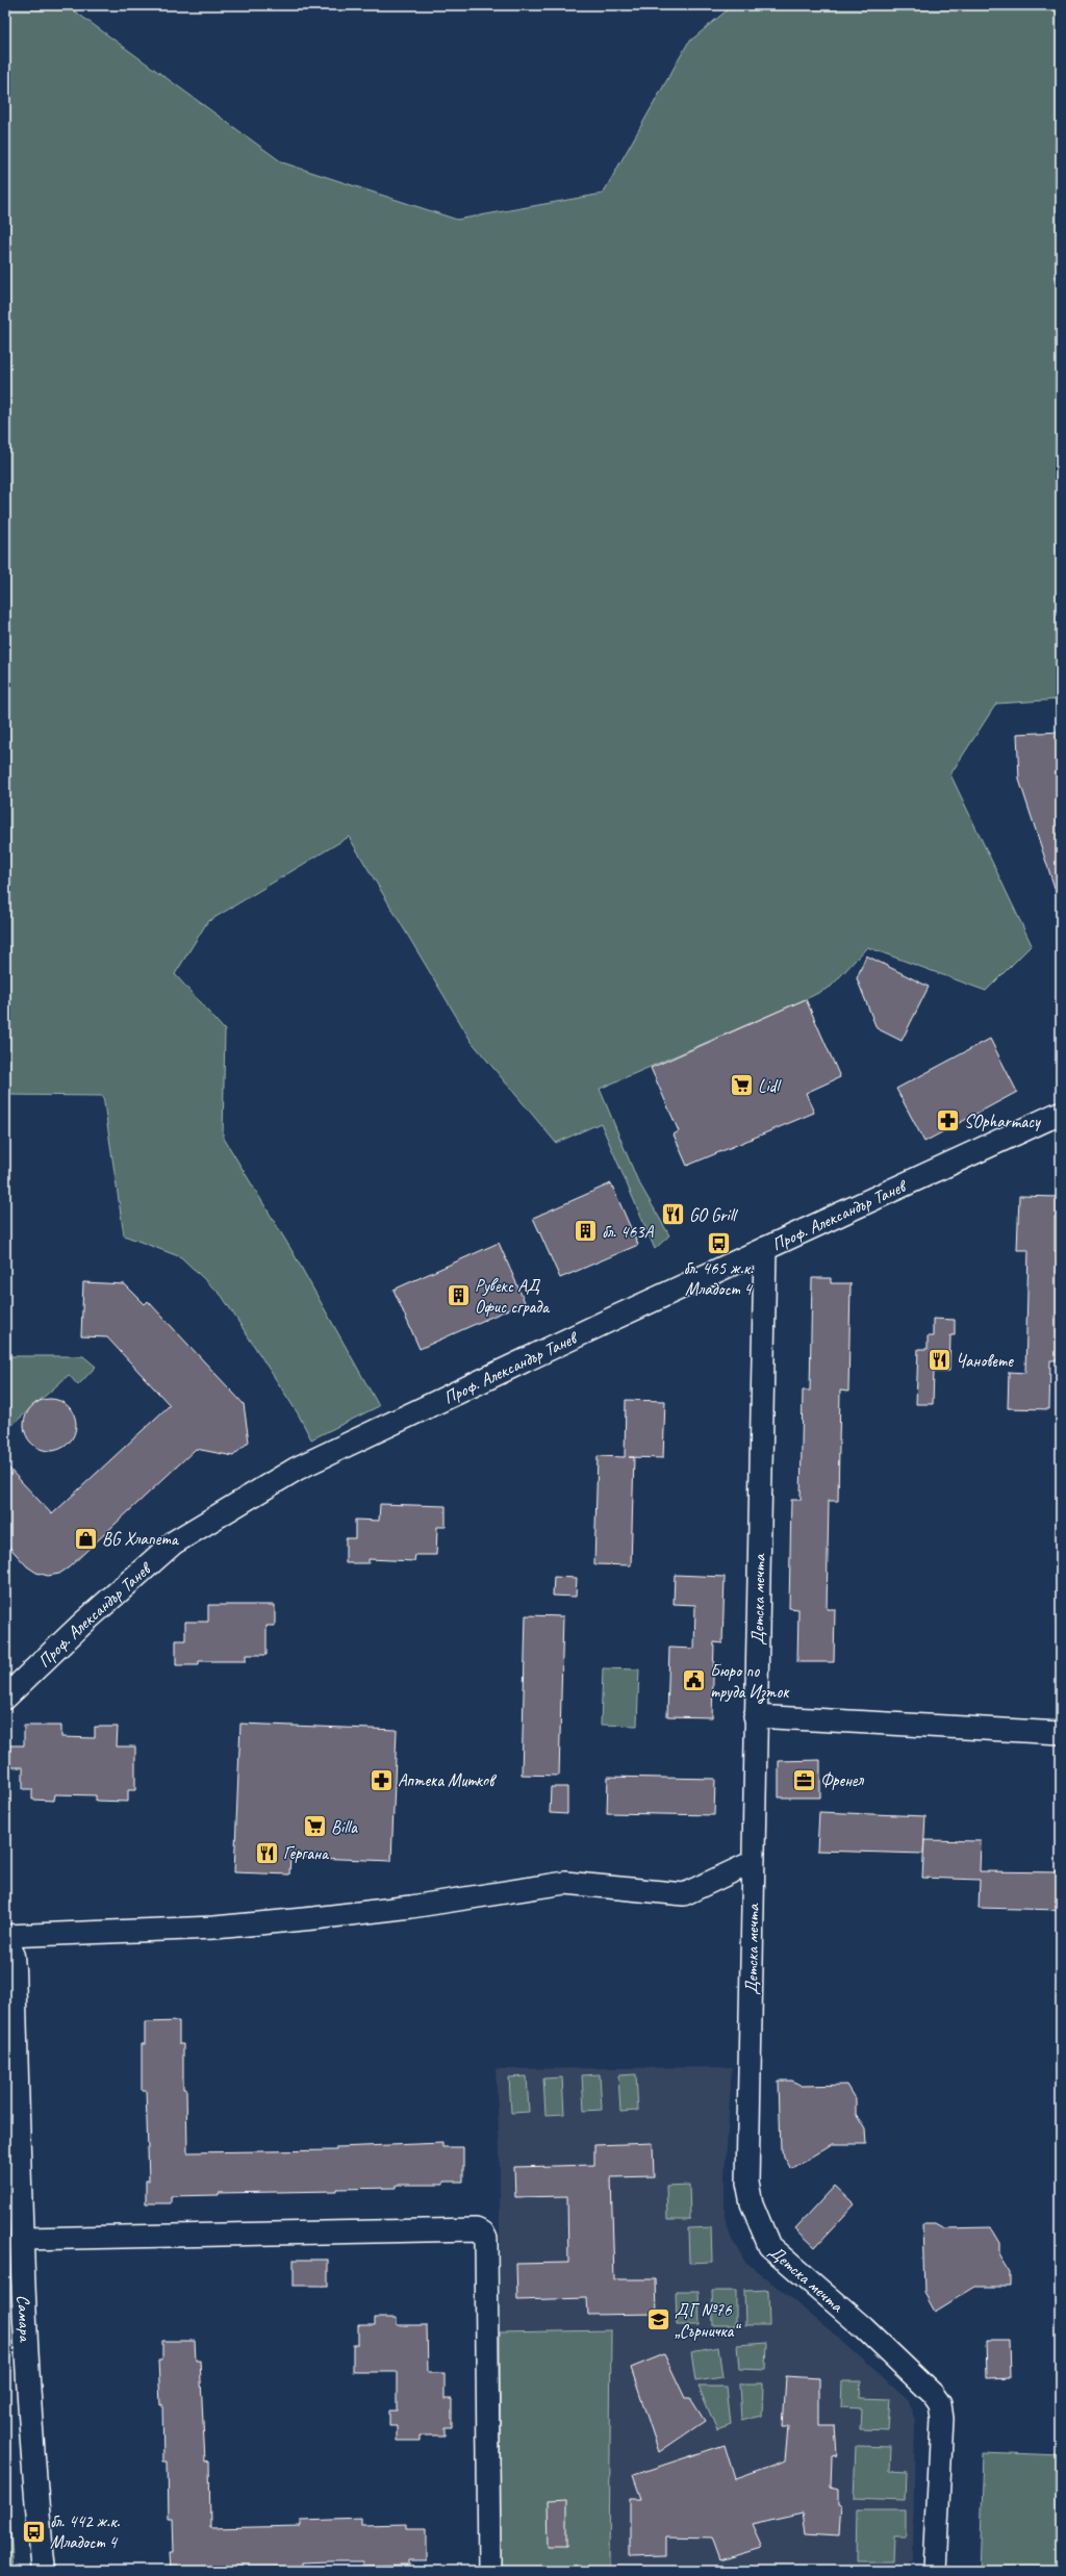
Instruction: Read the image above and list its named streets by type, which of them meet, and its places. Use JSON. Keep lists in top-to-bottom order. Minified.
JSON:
{"streets":{"street":["Проф. Александър Танев","Детска мечта","Самара"]},"crossings":[["Проф. Александър Танев","Детска мечта"]],"places":{"supermarket":["Lidl","Billa"],"pharmacy":["SOpharmacy","Аптека Митков"],"restaurant":["GO Grill","Чановете","Гергана"],"building":["бл. 463А","Рувекс АД Офис сграда"],"bus stop":["бл. 465 ж.к. Младост 4","бл. 442 ж.к. Младост 4"],"shop":["BG Хлапета"],"public building":["Бюро по труда Изток"],"office":["Френел"],"school or university":["ДГ №76 „Сърничка“"]}}
